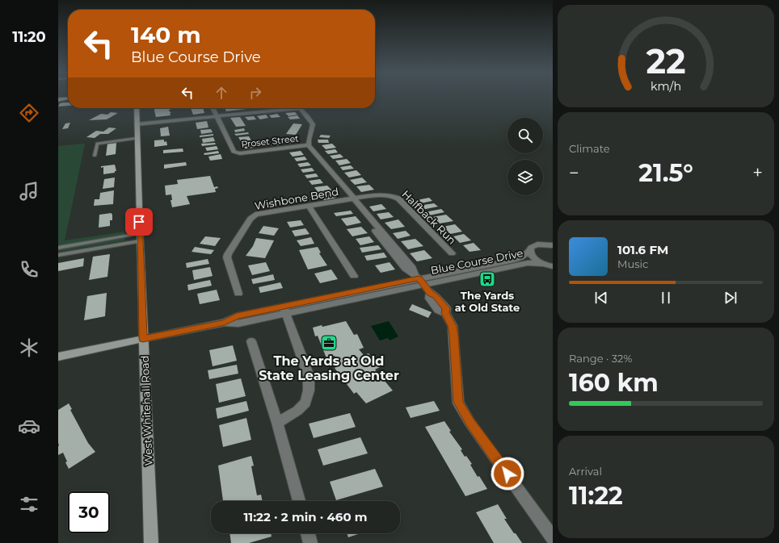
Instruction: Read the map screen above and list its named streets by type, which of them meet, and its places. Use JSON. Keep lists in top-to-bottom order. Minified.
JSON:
{"streets":{"main road":["Blue Course Drive","West Whitehall Road"],"street":["Proset Street","Wishbone Bend","Halfback Run"]},"crossings":[["Wishbone Bend","Halfback Run"],["Blue Course Drive","West Whitehall Road"]],"places":{"bus stop":["The Yards at Old State"],"office":["The Yards at Old State Leasing Center"]},"page":{"tabs":"11:20","turn":["140 m","Blue Course Drive"],"tile":["Climate",["Range · 32%","160 km"],["Arrival","11:22"]],"heat":["−","21.5°","+"],"song":["101.6 FM","Music"],"limit":"30","trip":"11:22 · 2 min · 460 m","gauge":["22","km/h"]}}
